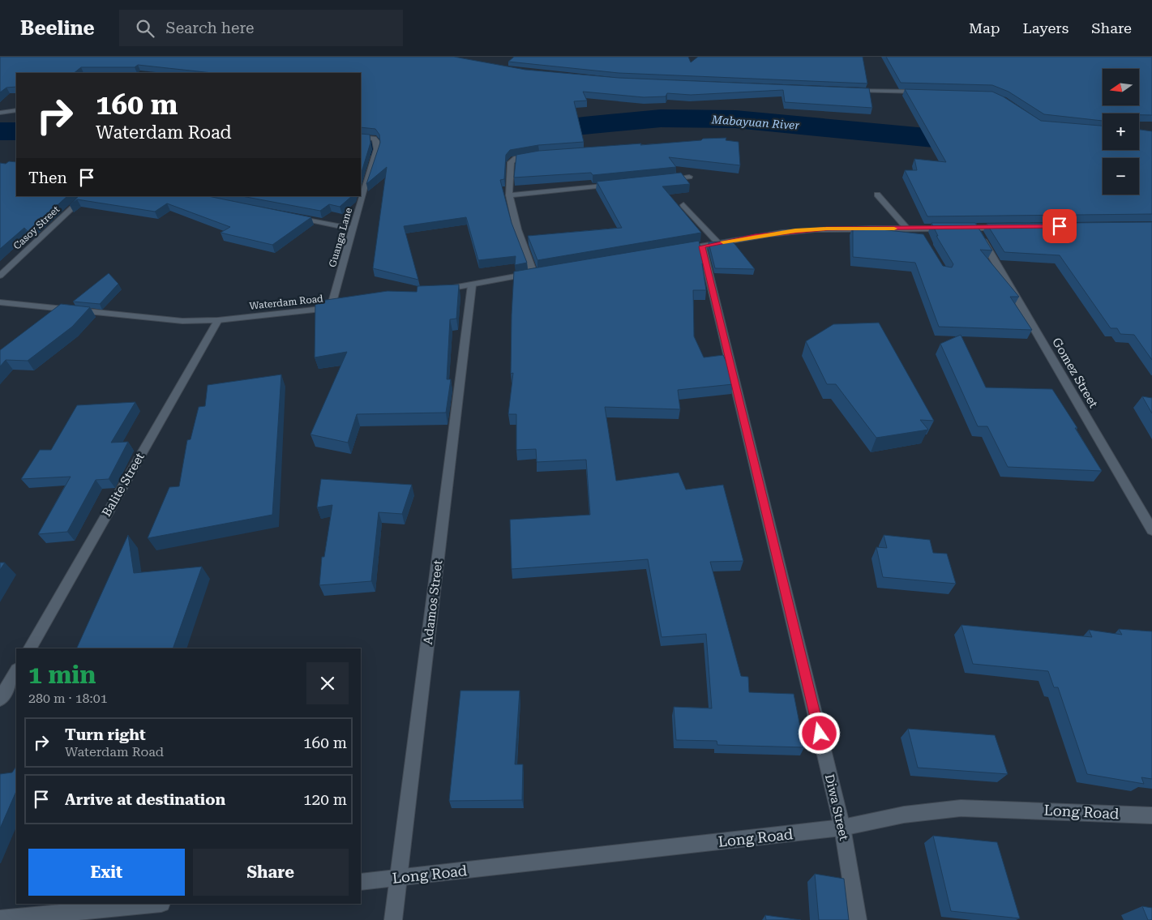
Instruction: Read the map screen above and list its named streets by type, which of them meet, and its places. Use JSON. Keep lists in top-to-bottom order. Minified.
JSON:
{"streets":{"street":["Casoy Street","Guanga Lane","Waterdam Road","Gomez Street","Balite Street","Adamos Street","Diwa Street","Long Road"]},"crossings":[["Guanga Lane","Waterdam Road"],["Waterdam Road","Balite Street"],["Adamos Street","Long Road"],["Diwa Street","Long Road"]],"water":["Mabayuan River"],"north":"left","page":{"header":"Beeline","search":"Search here","nav":["Map","Layers","Share"],"map_buttons":["+","−"],"turn":["160 m","Waterdam Road"],"then":"Then","heading":["1 min","280 m · 18:01"],"list":[{"name":"Turn right","note":"Waterdam Road","value":"160 m"},{"name":"Arrive at destination","value":"120 m"}],"buttons":["Exit","Share"]}}
